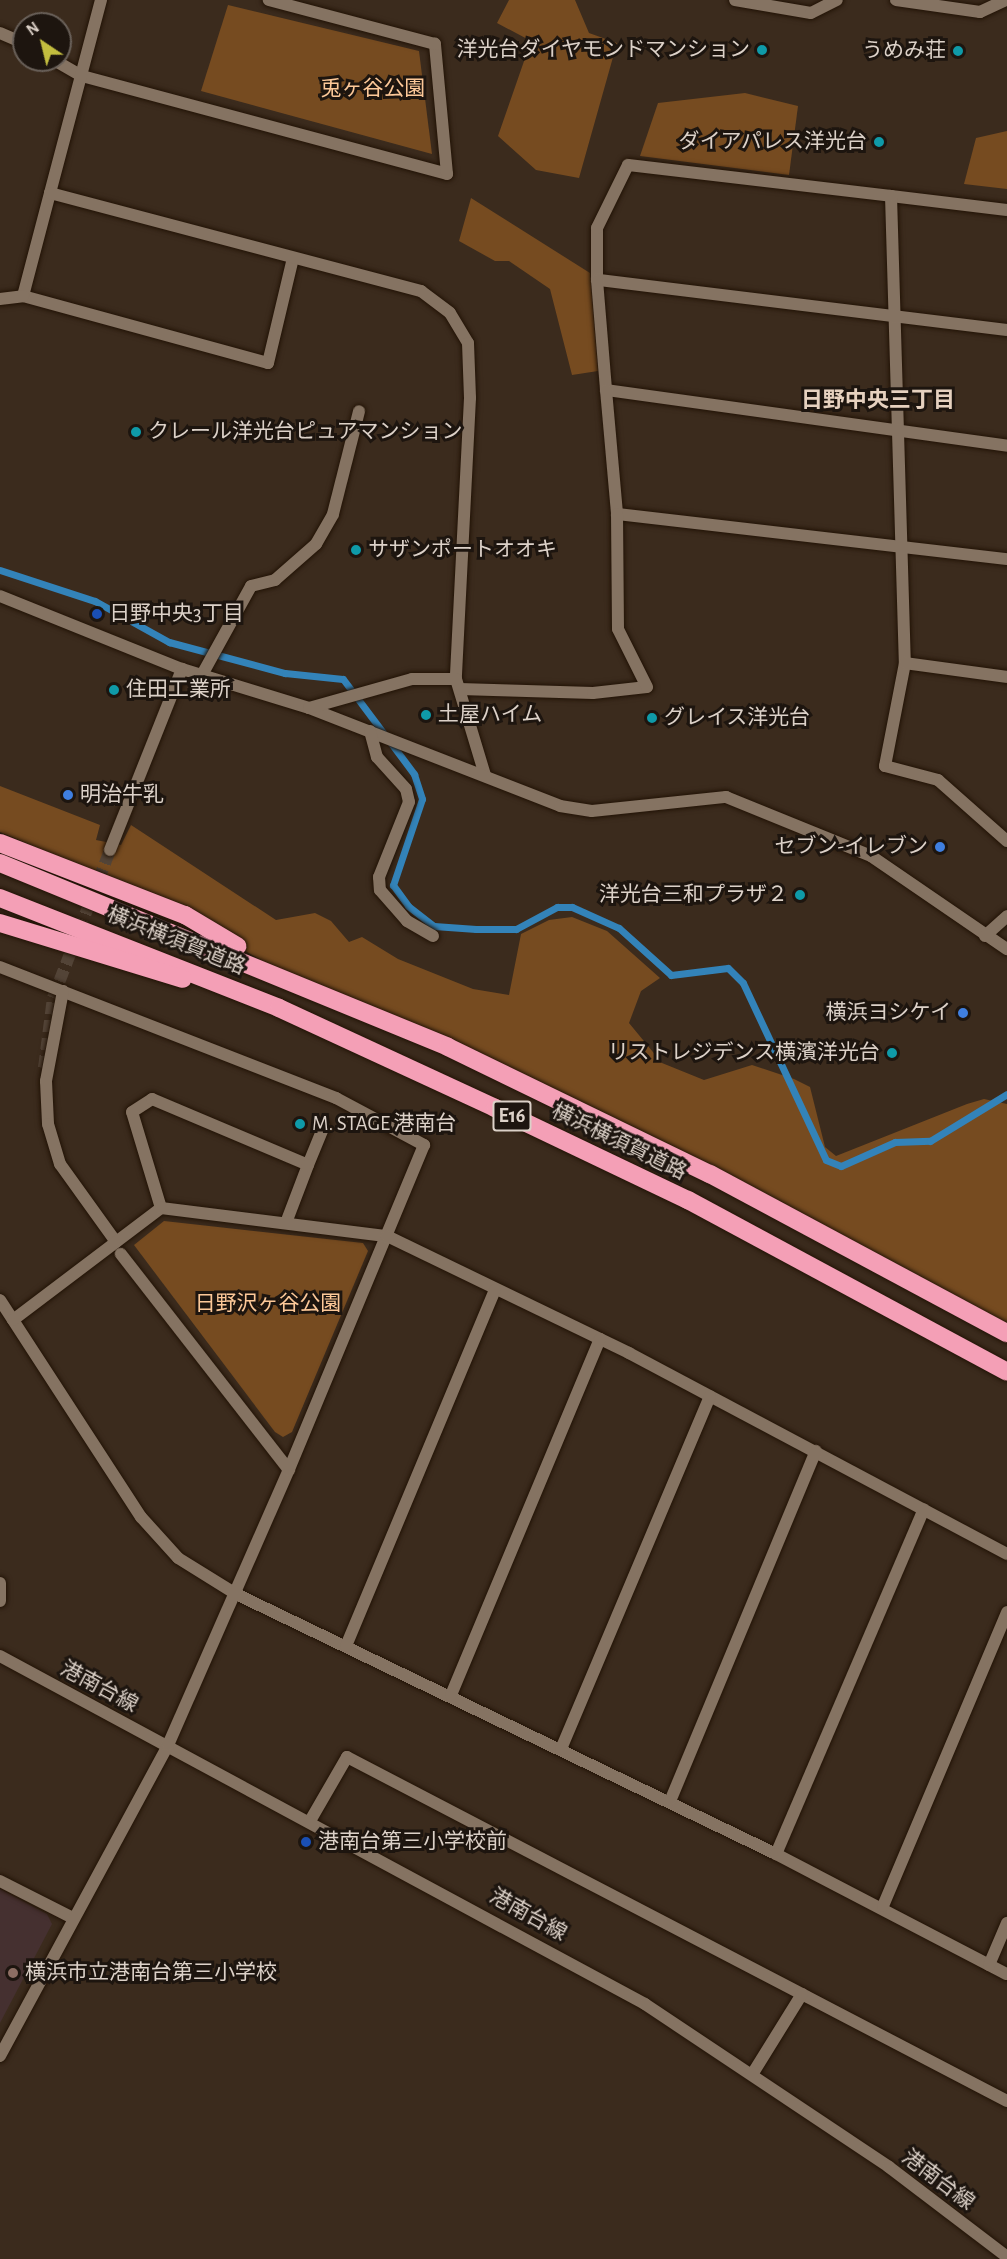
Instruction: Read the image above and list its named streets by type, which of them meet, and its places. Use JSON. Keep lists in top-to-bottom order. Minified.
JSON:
{"streets":{"highway":["横浜横須賀道路","E16"],"street":["港南台線"]},"districts":["日野中央三丁目"],"parks":["兎ヶ谷公園","日野沢ヶ谷公園"],"places":["洋光台ダイヤモンドマンション","うめみ荘","ダイアパレス洋光台","クレール洋光台ピュアマンション","サザンポートオオキ","日野中央3丁目","住田工業所","土屋ハイム","グレイス洋光台","明治牛乳","セブン-イレブン","洋光台三和プラザ２","横浜ヨシケイ","リストレジデンス横濱洋光台","M. STAGE 港南台","港南台第三小学校前","横浜市立港南台第三小学校"],"north":"top left"}
